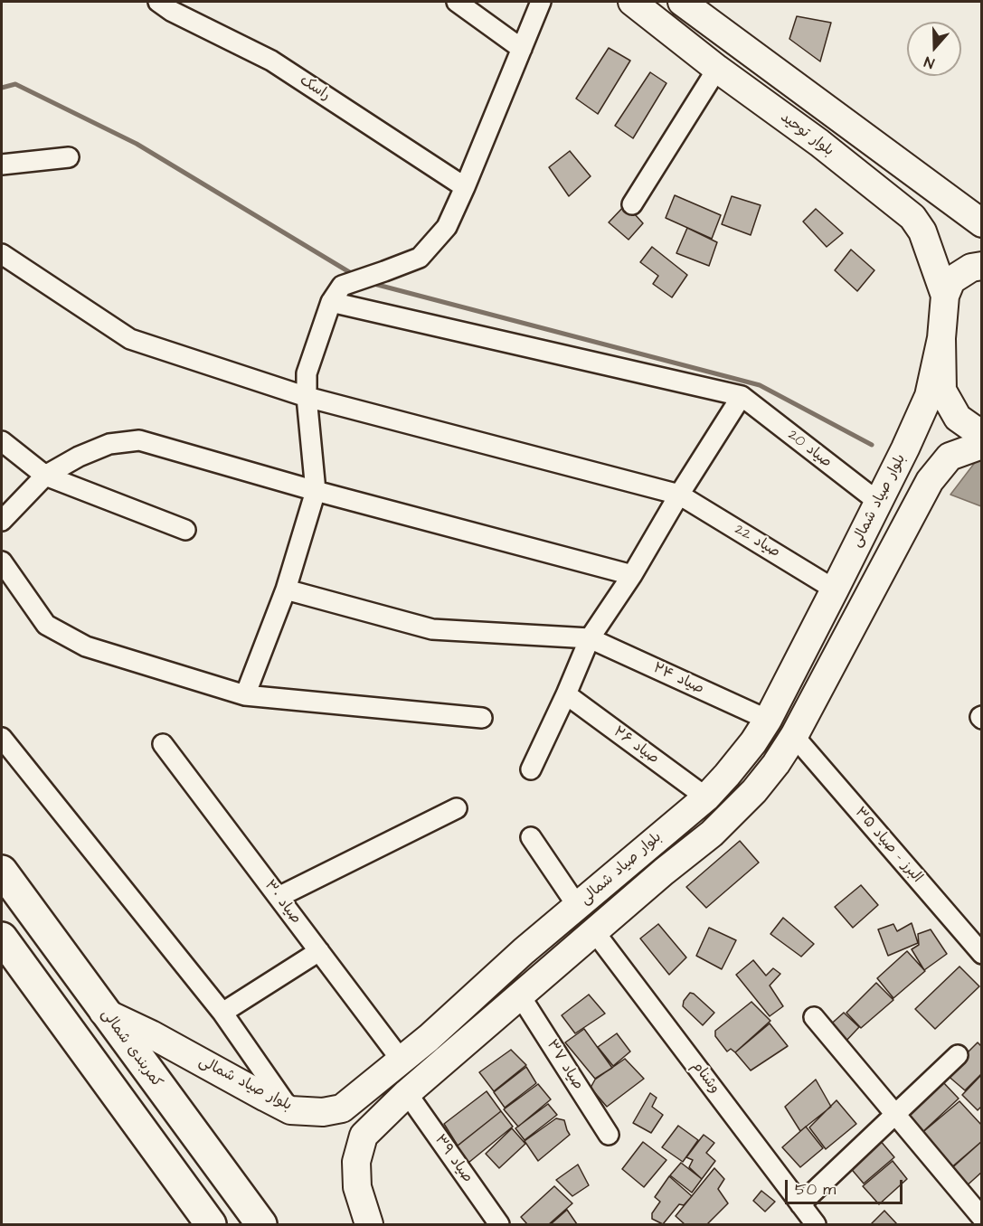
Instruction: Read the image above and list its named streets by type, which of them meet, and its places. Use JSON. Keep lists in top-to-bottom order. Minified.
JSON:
{"streets":{"highway":["کمربندی شمالی"],"main road":["بلوار توحید","بلوار صیاد شمالی"],"street":["راسک","صیاد 20","صیاد 22","صیاد ۲۴","صیاد ۲۶","البرز - صیاد ۳۵","صیاد ۳۰","صیاد ۳۷","وشنام","صیاد ۳۹"]},"crossings":[["صیاد 20","بلوار صیاد شمالی"],["بلوار صیاد شمالی","صیاد 22"],["بلوار صیاد شمالی","صیاد ۲۴"],["بلوار صیاد شمالی","صیاد ۲۶"],["بلوار صیاد شمالی","البرز - صیاد ۳۵"],["بلوار صیاد شمالی","صیاد ۳۰"],["بلوار صیاد شمالی","کمربندی شمالی"],["بلوار صیاد شمالی","صیاد ۳۷"],["بلوار صیاد شمالی","وشنام"],["بلوار صیاد شمالی","صیاد ۳۹"]],"scale_bar":"50 m","north":"bottom"}
